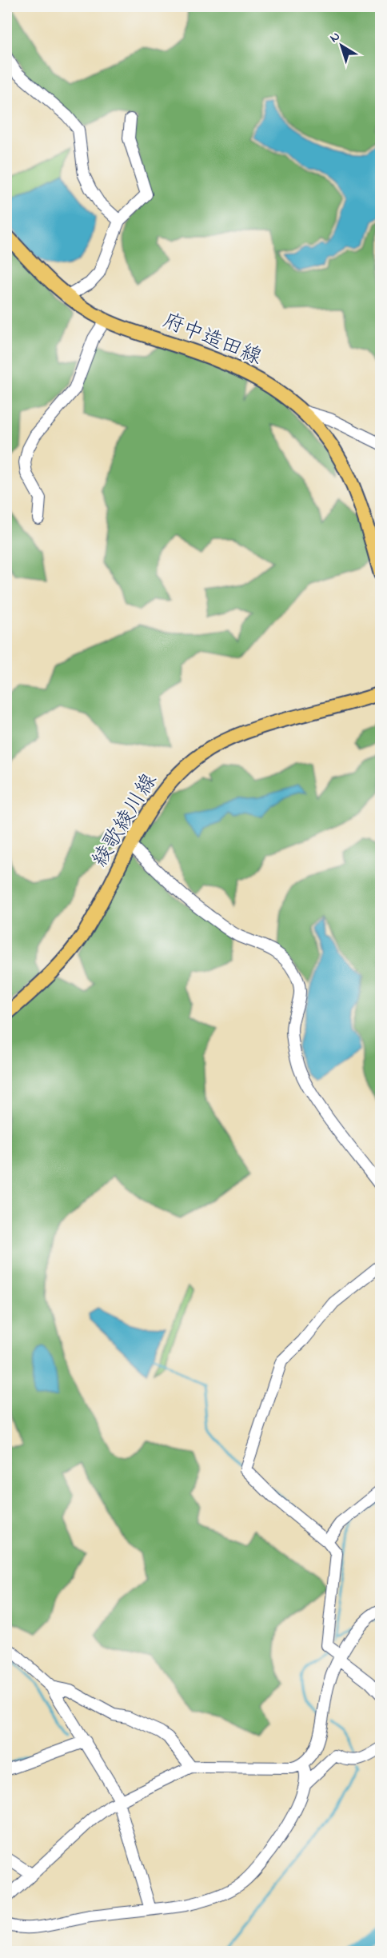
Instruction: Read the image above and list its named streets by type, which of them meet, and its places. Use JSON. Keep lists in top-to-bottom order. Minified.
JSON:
{"streets":{"main road":["府中造田線","綾歌綾川線"]},"north":"top left"}
